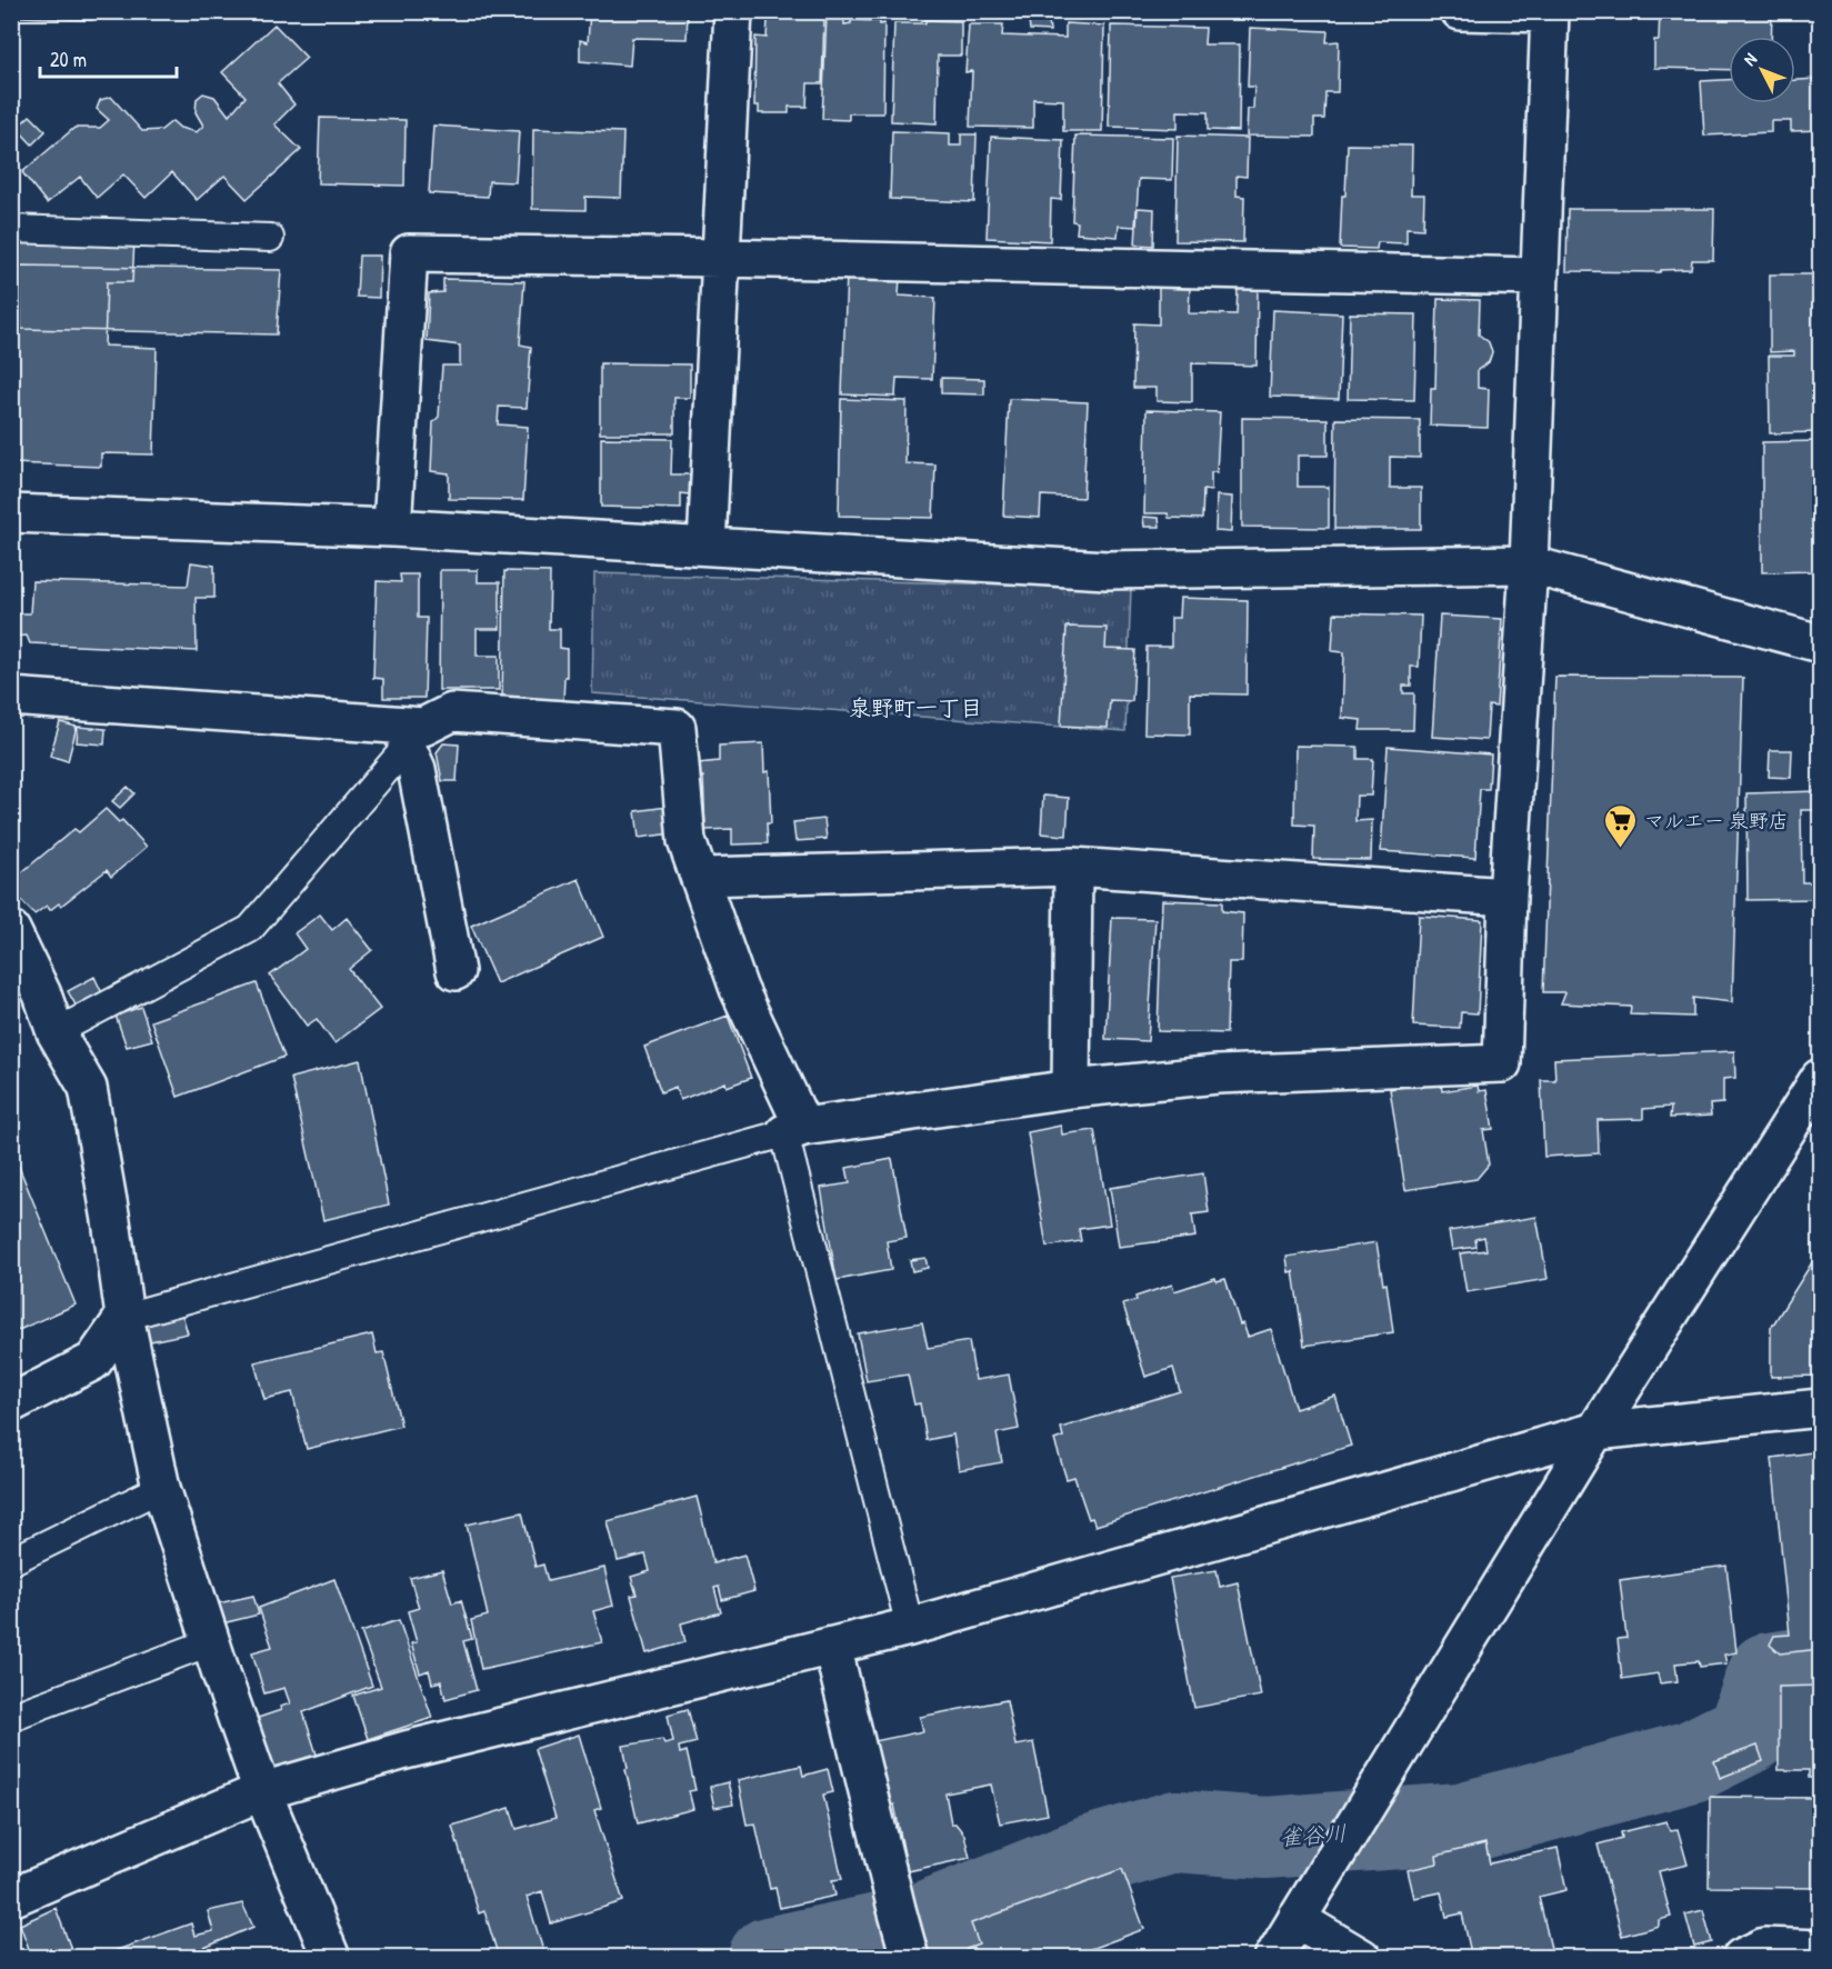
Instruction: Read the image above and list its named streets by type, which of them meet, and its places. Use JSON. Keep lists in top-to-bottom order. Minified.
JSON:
{"districts":["泉野町一丁目"],"water":["雀谷川"],"places":{"supermarket":["マルエー 泉野店"]},"scale_bar":"20 m","north":"top left"}
